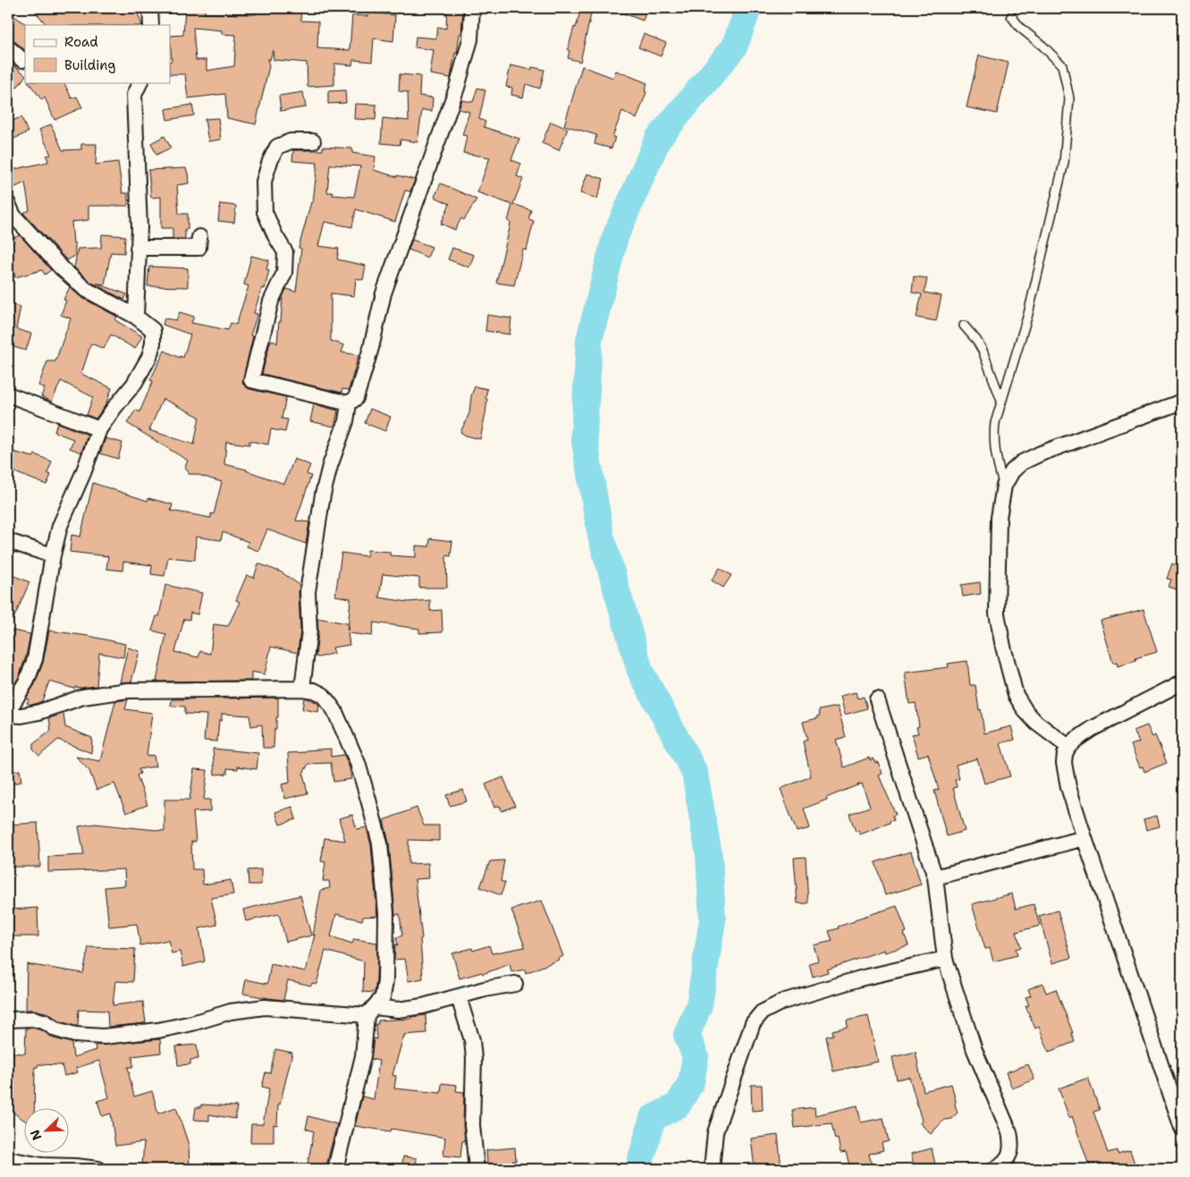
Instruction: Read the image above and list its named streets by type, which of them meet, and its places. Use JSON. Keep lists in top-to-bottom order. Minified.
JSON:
{"legend":["Road","Building"],"north":"bottom left"}
